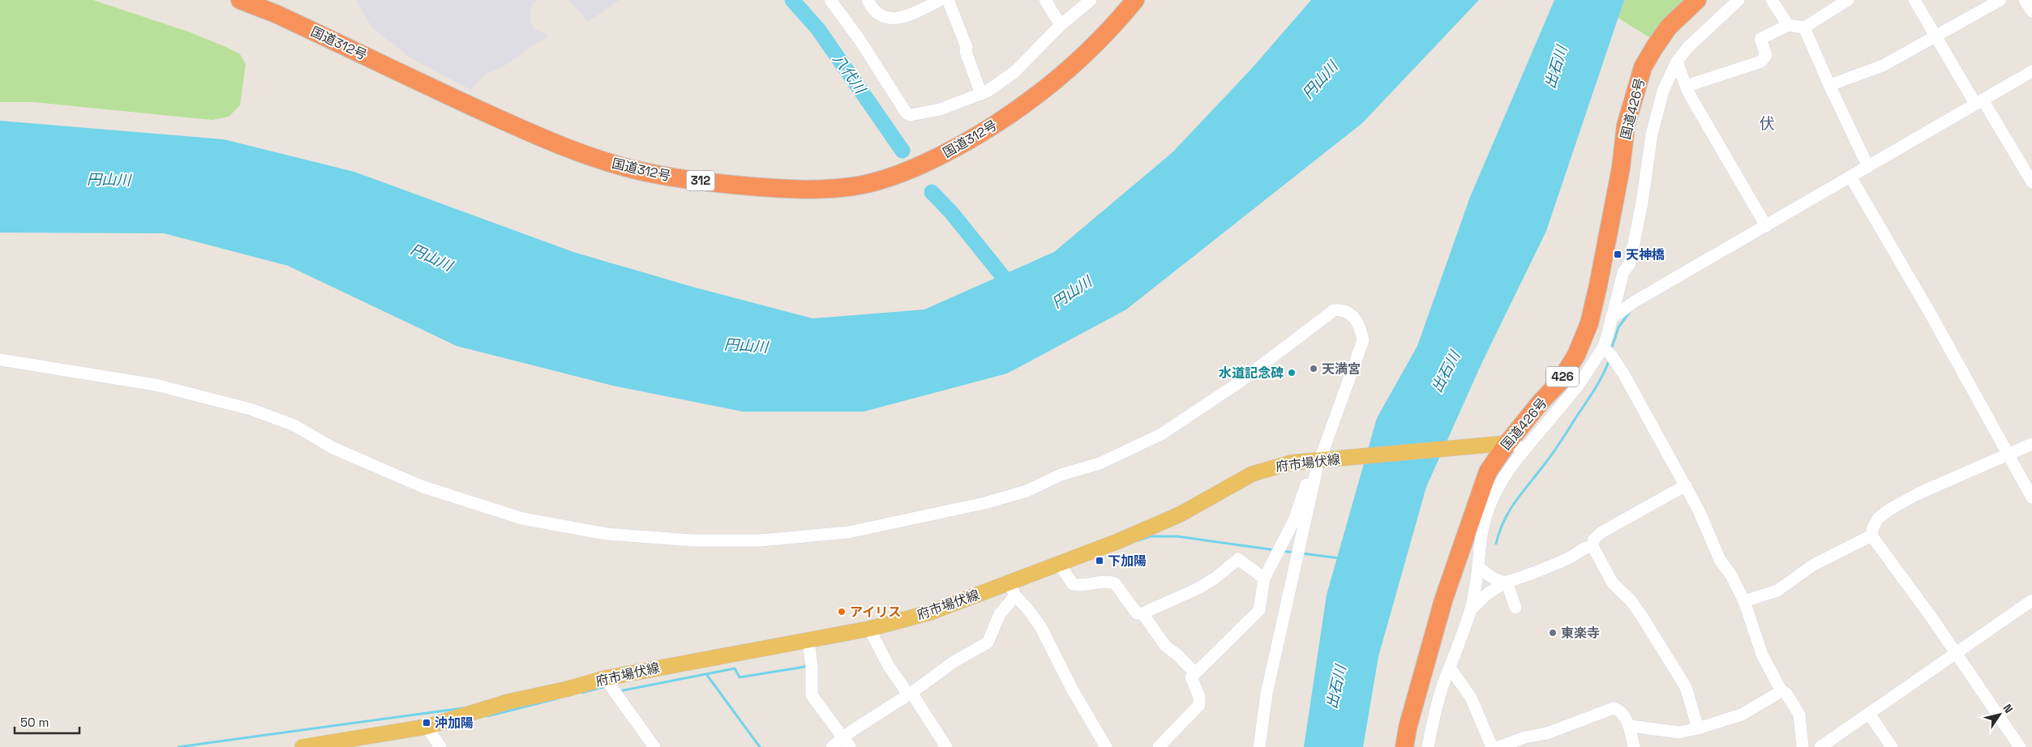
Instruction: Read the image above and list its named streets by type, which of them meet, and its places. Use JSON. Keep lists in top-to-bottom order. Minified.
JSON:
{"streets":{"highway":["国道312号","国道426号","312","426"],"main road":["府市場伏線"]},"crossings":[["国道426号","府市場伏線"]],"districts":["伏"],"water":["出石川","八代川","円山川"],"places":{"transit":["天神橋","下加陽","沖加陽"],"other":["天満宮","水道記念碑","アイリス","東楽寺"]},"scale_bar":"50 m","north":"top right"}
